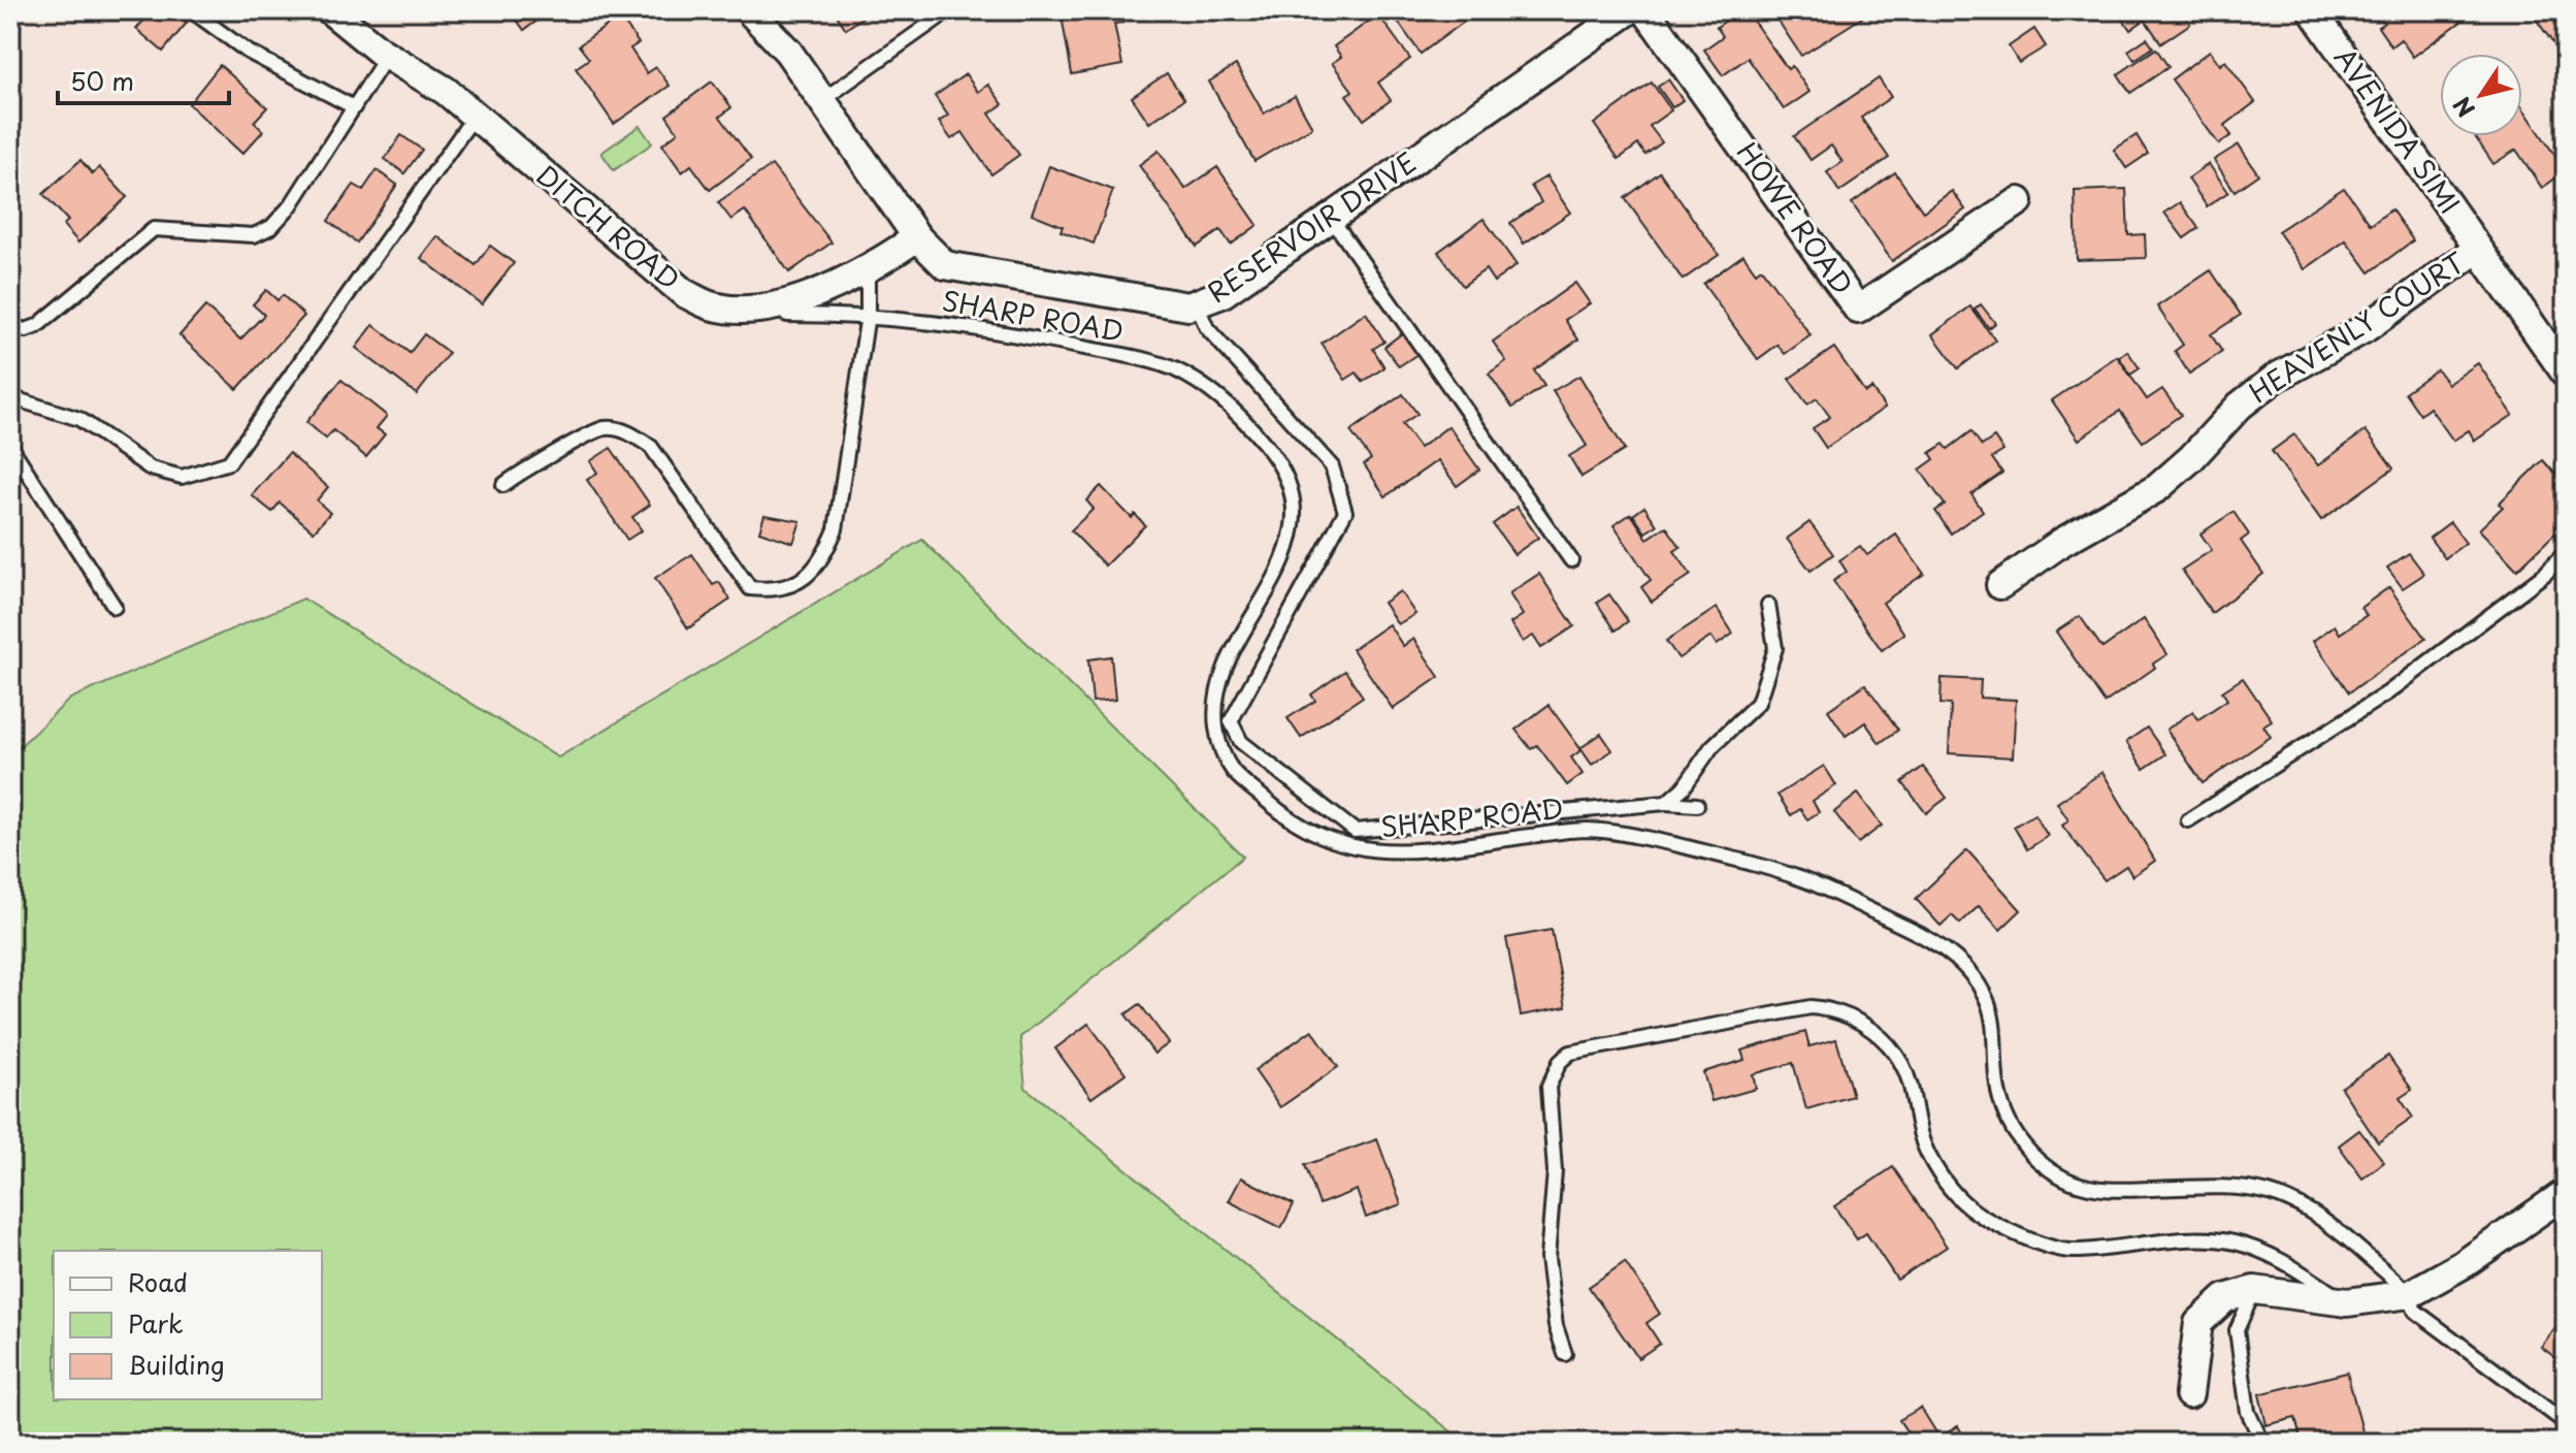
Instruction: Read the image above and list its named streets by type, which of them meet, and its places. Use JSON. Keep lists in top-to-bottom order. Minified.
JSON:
{"streets":{"street":["AVENIDA SIMI","HOWE ROAD","DITCH ROAD","RESERVOIR DRIVE","HEAVENLY COURT"],"lane":["SHARP ROAD"]},"crossings":[["AVENIDA SIMI","HEAVENLY COURT"],["DITCH ROAD","RESERVOIR DRIVE"],["DITCH ROAD","SHARP ROAD"]],"legend":["Road","Park","Building"],"scale_bar":"50 m","north":"bottom left"}
